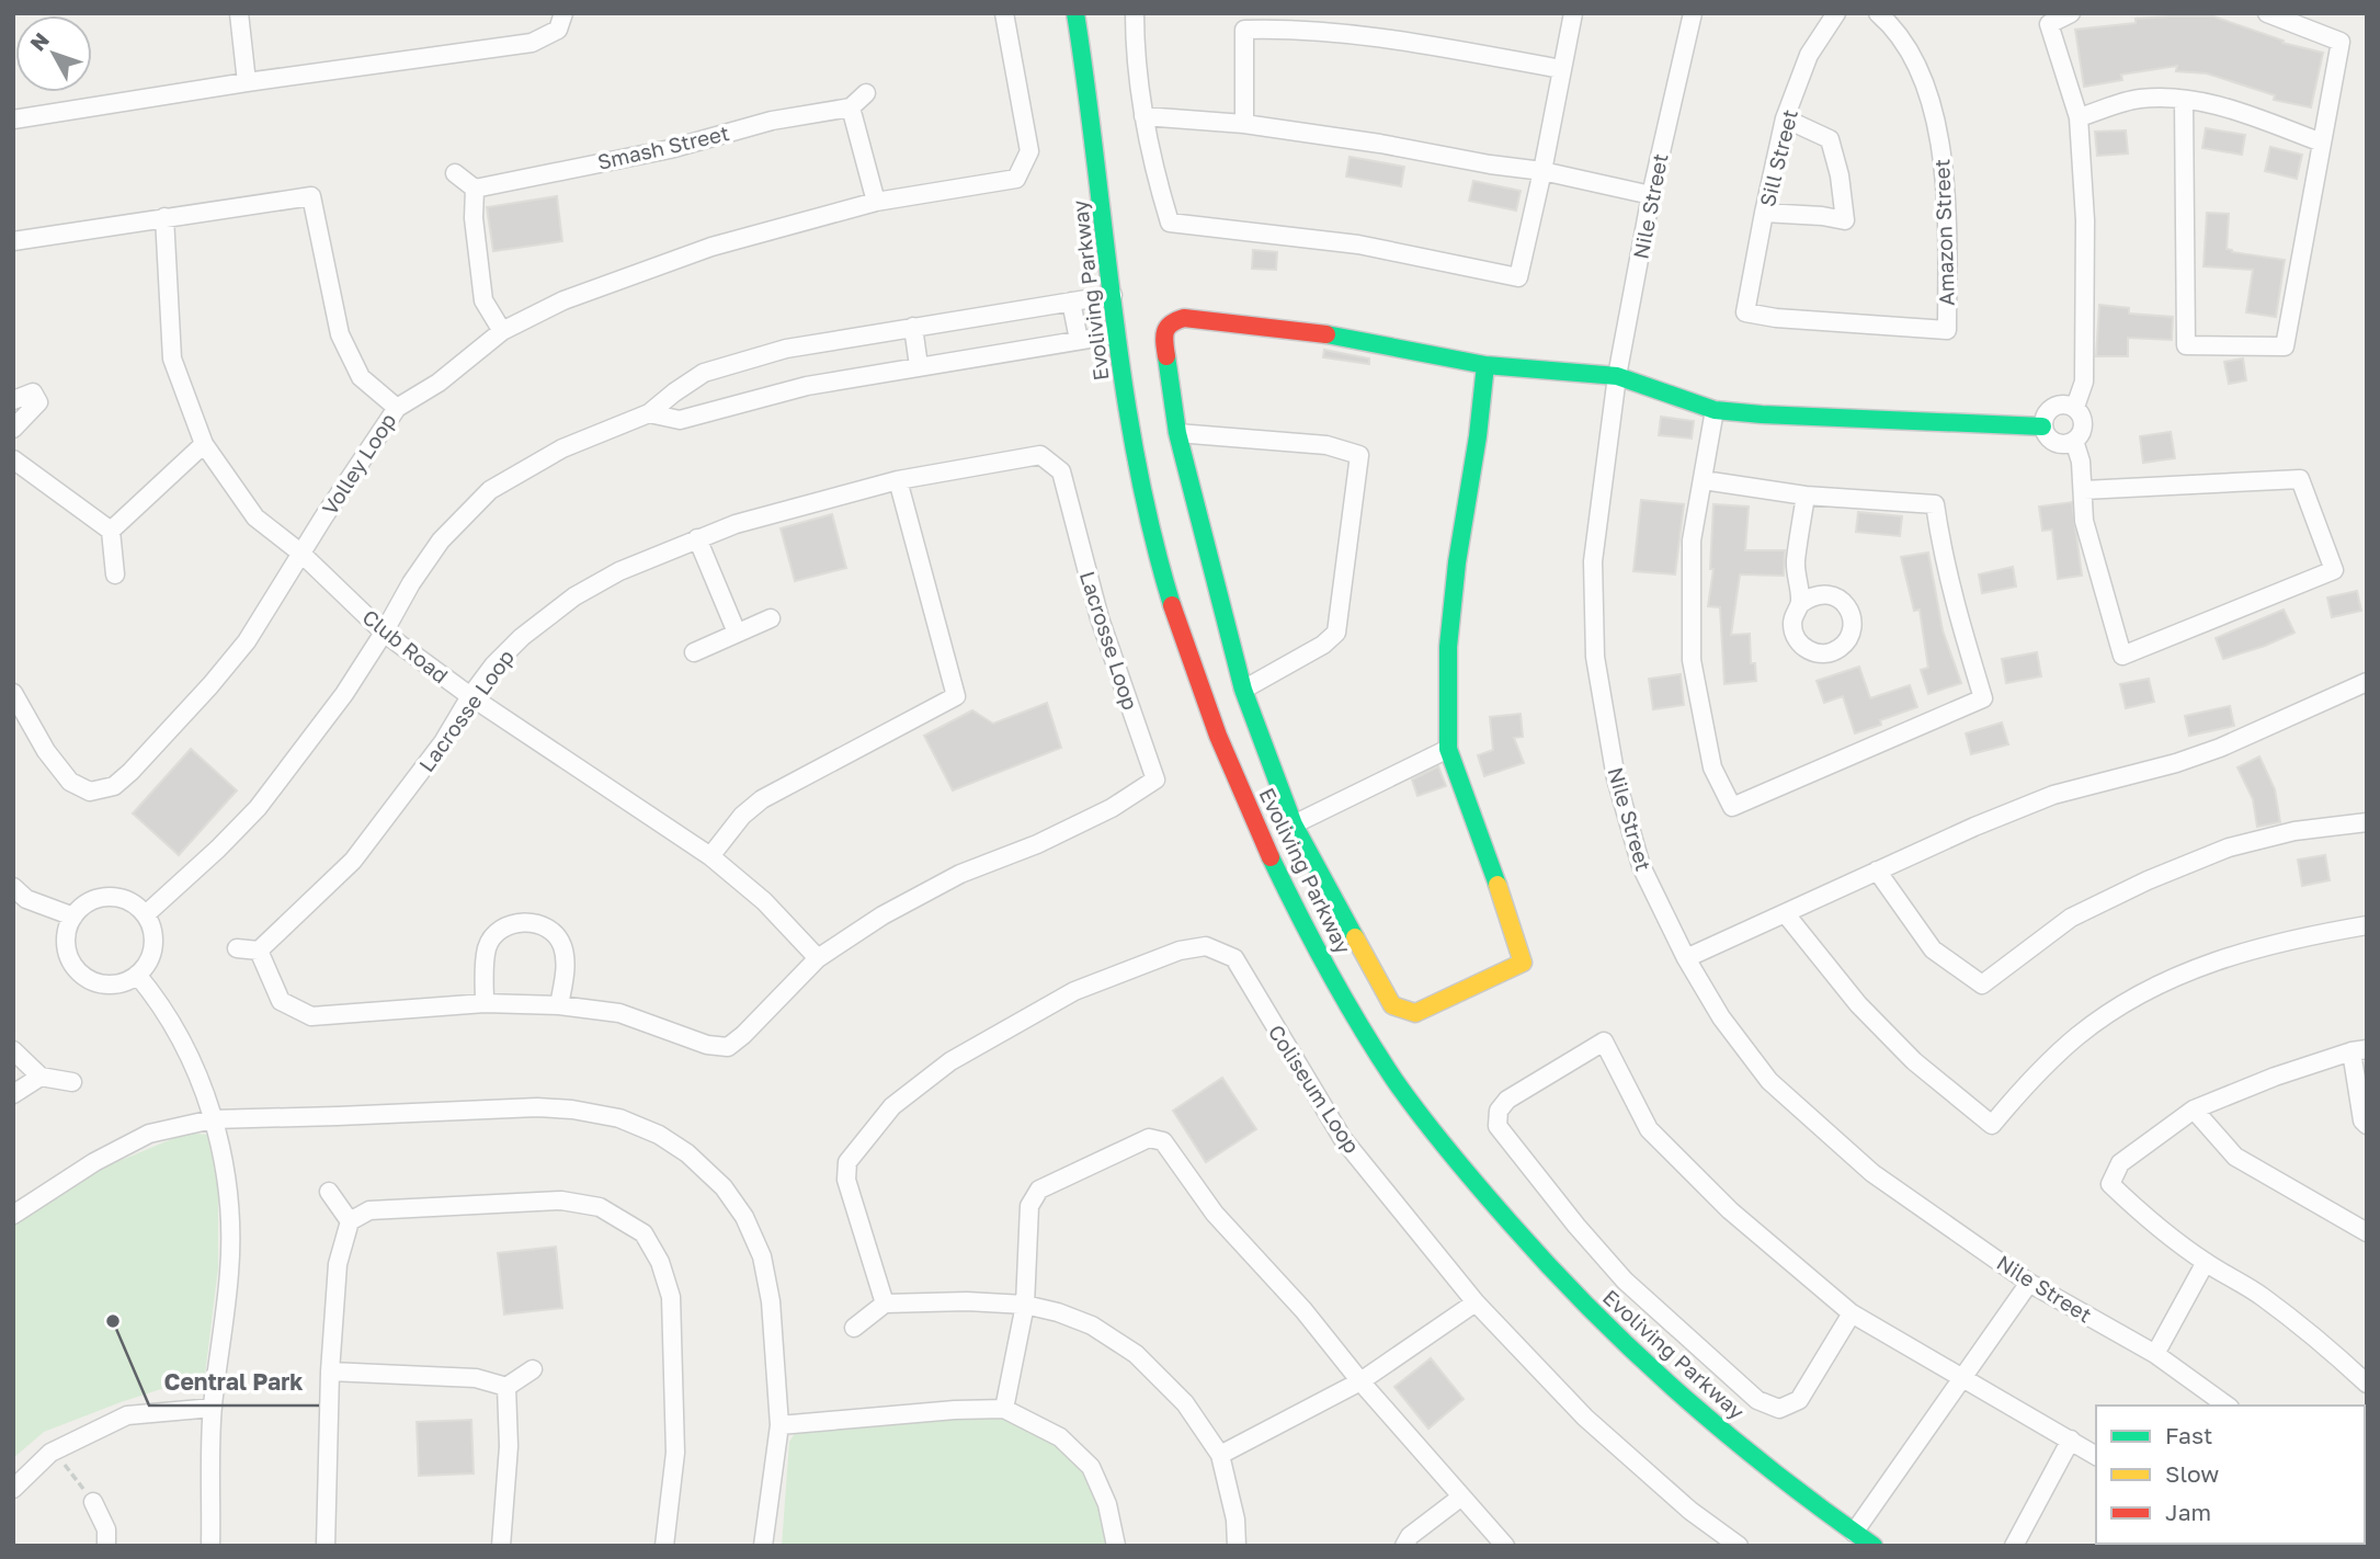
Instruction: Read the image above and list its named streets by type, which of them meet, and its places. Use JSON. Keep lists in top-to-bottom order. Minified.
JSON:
{"streets":{"street":["Smash Street","Sill Street","Nile Street","Amazon Street","Evoliving Parkway","Volley Loop","Lacrosse Loop","Club Road","Coliseum Loop"]},"crossings":[["Sill Street","Amazon Street"],["Volley Loop","Club Road"],["Lacrosse Loop","Club Road"]],"places":["Central Park"],"legend":["Fast","Slow","Jam"],"north":"top left"}
